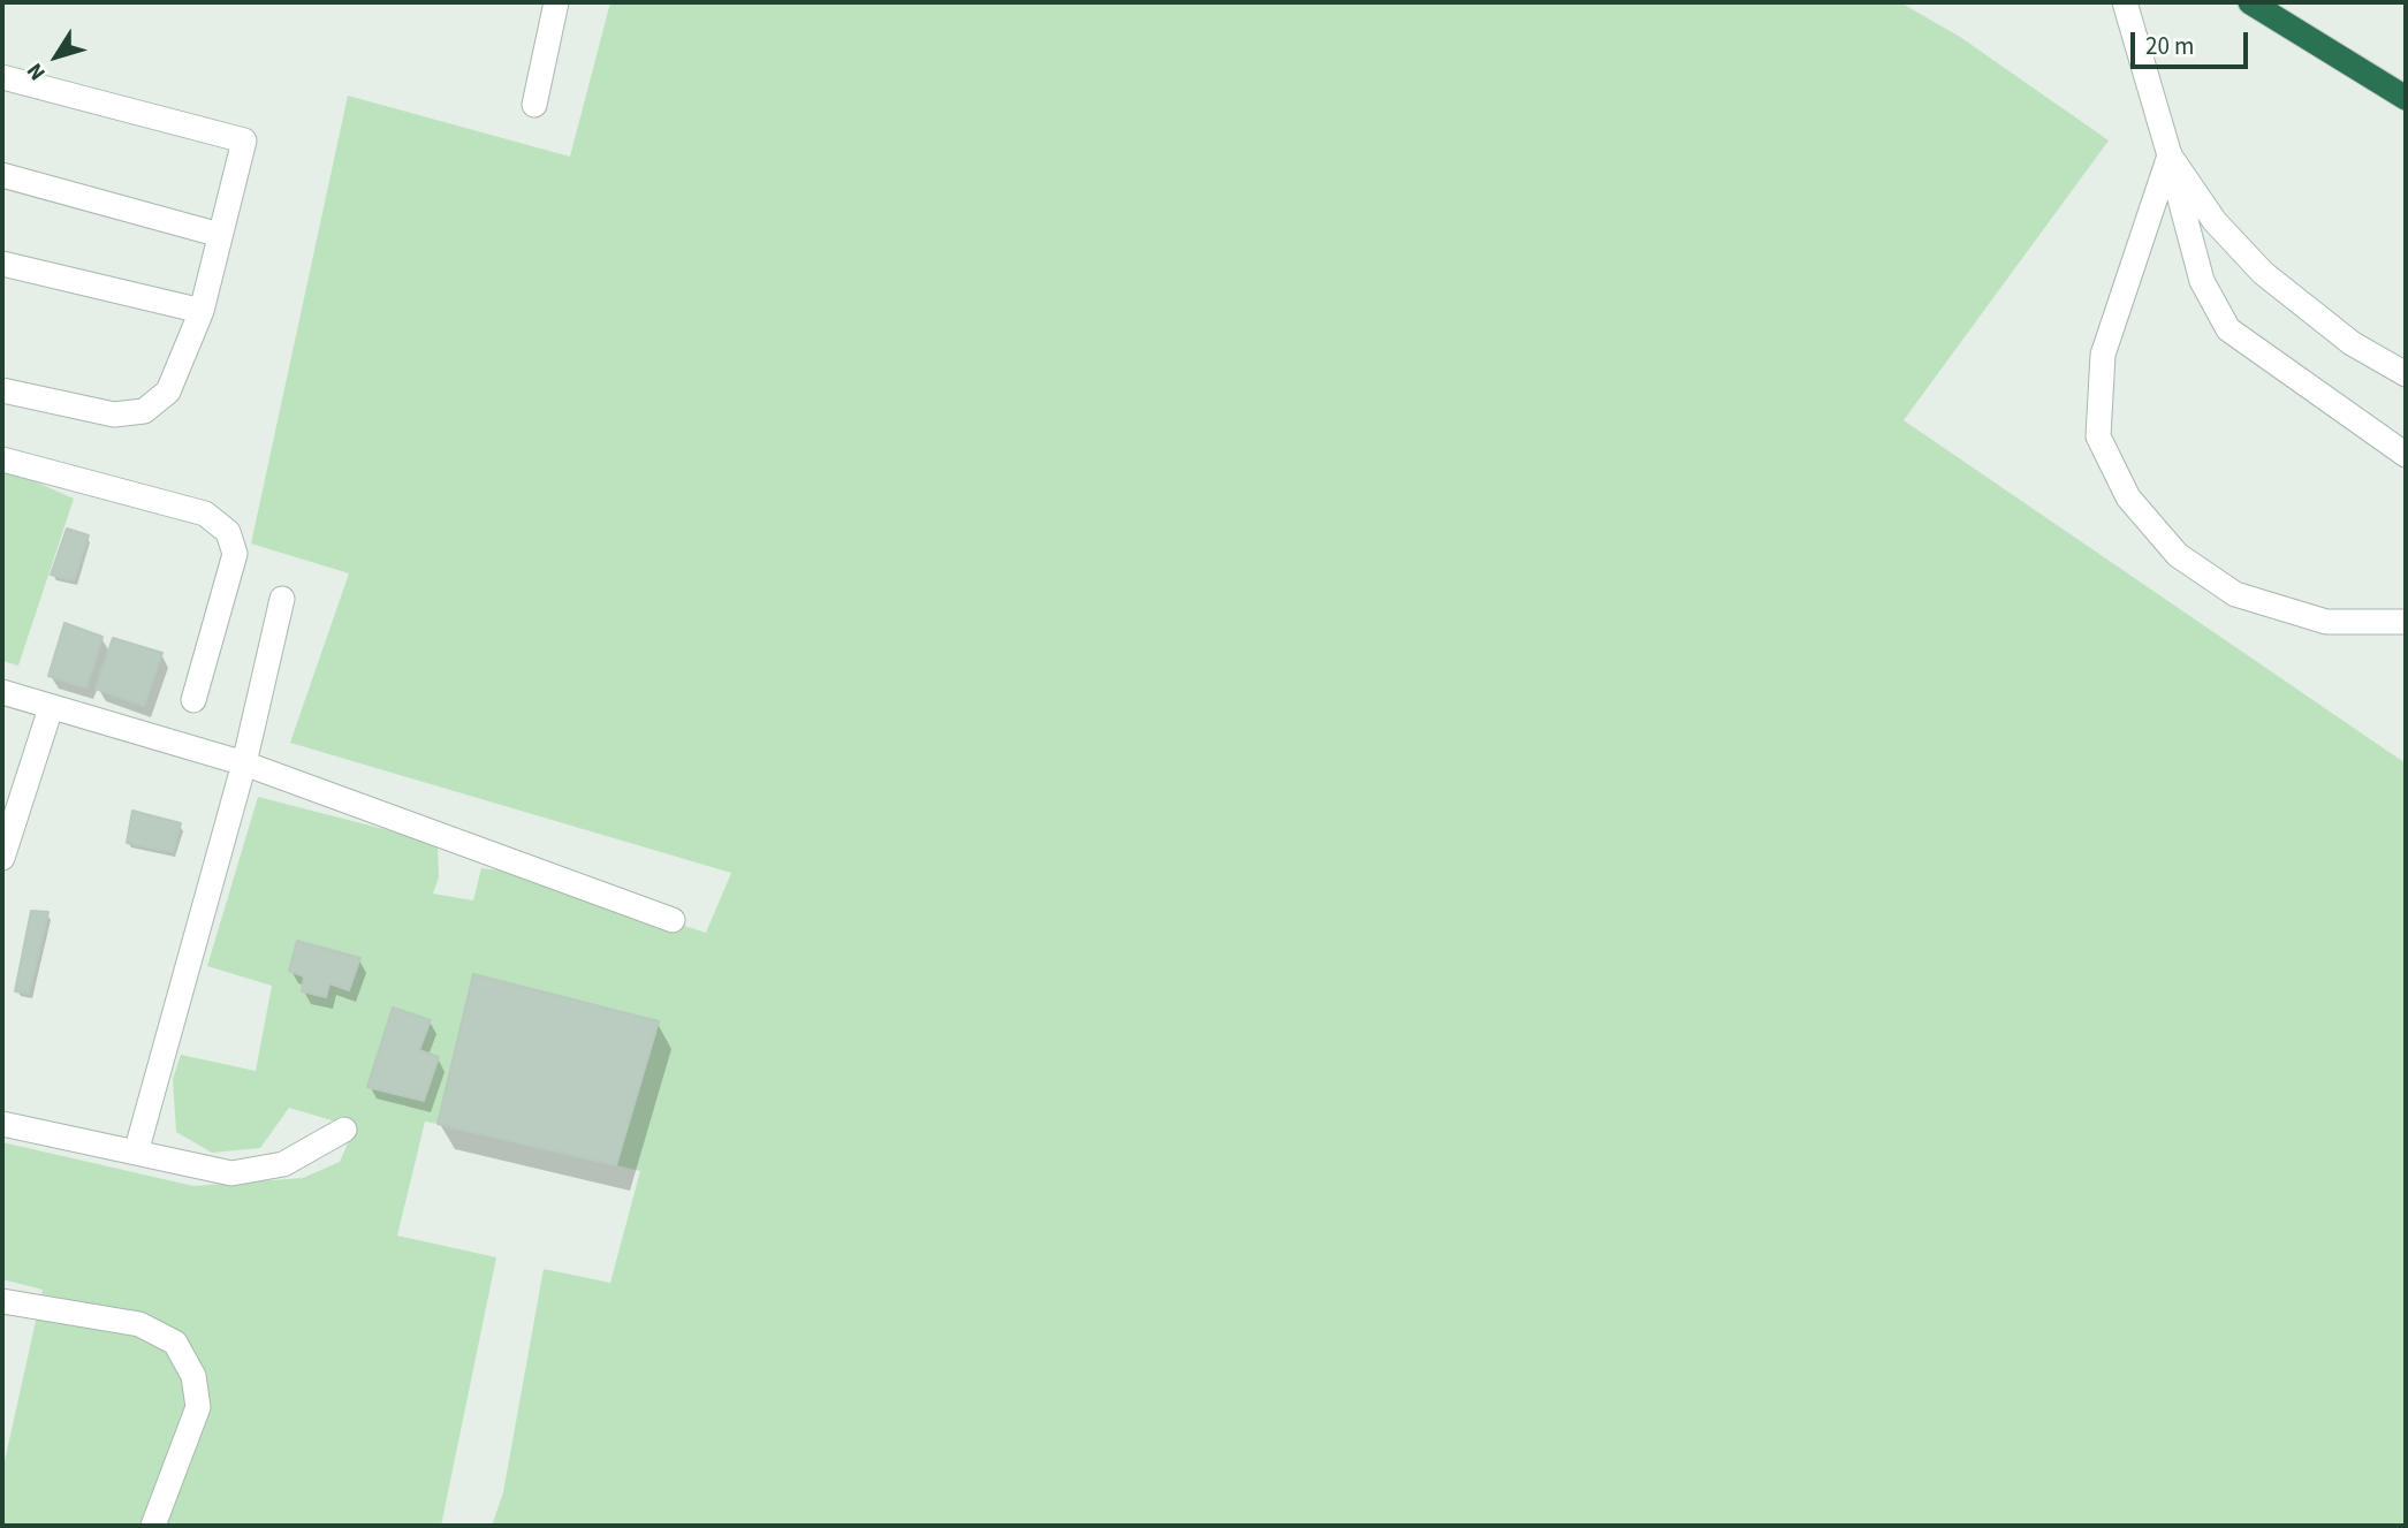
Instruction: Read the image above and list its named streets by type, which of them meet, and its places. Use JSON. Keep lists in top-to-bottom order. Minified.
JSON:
{"scale_bar":"20 m","north":"bottom left"}
